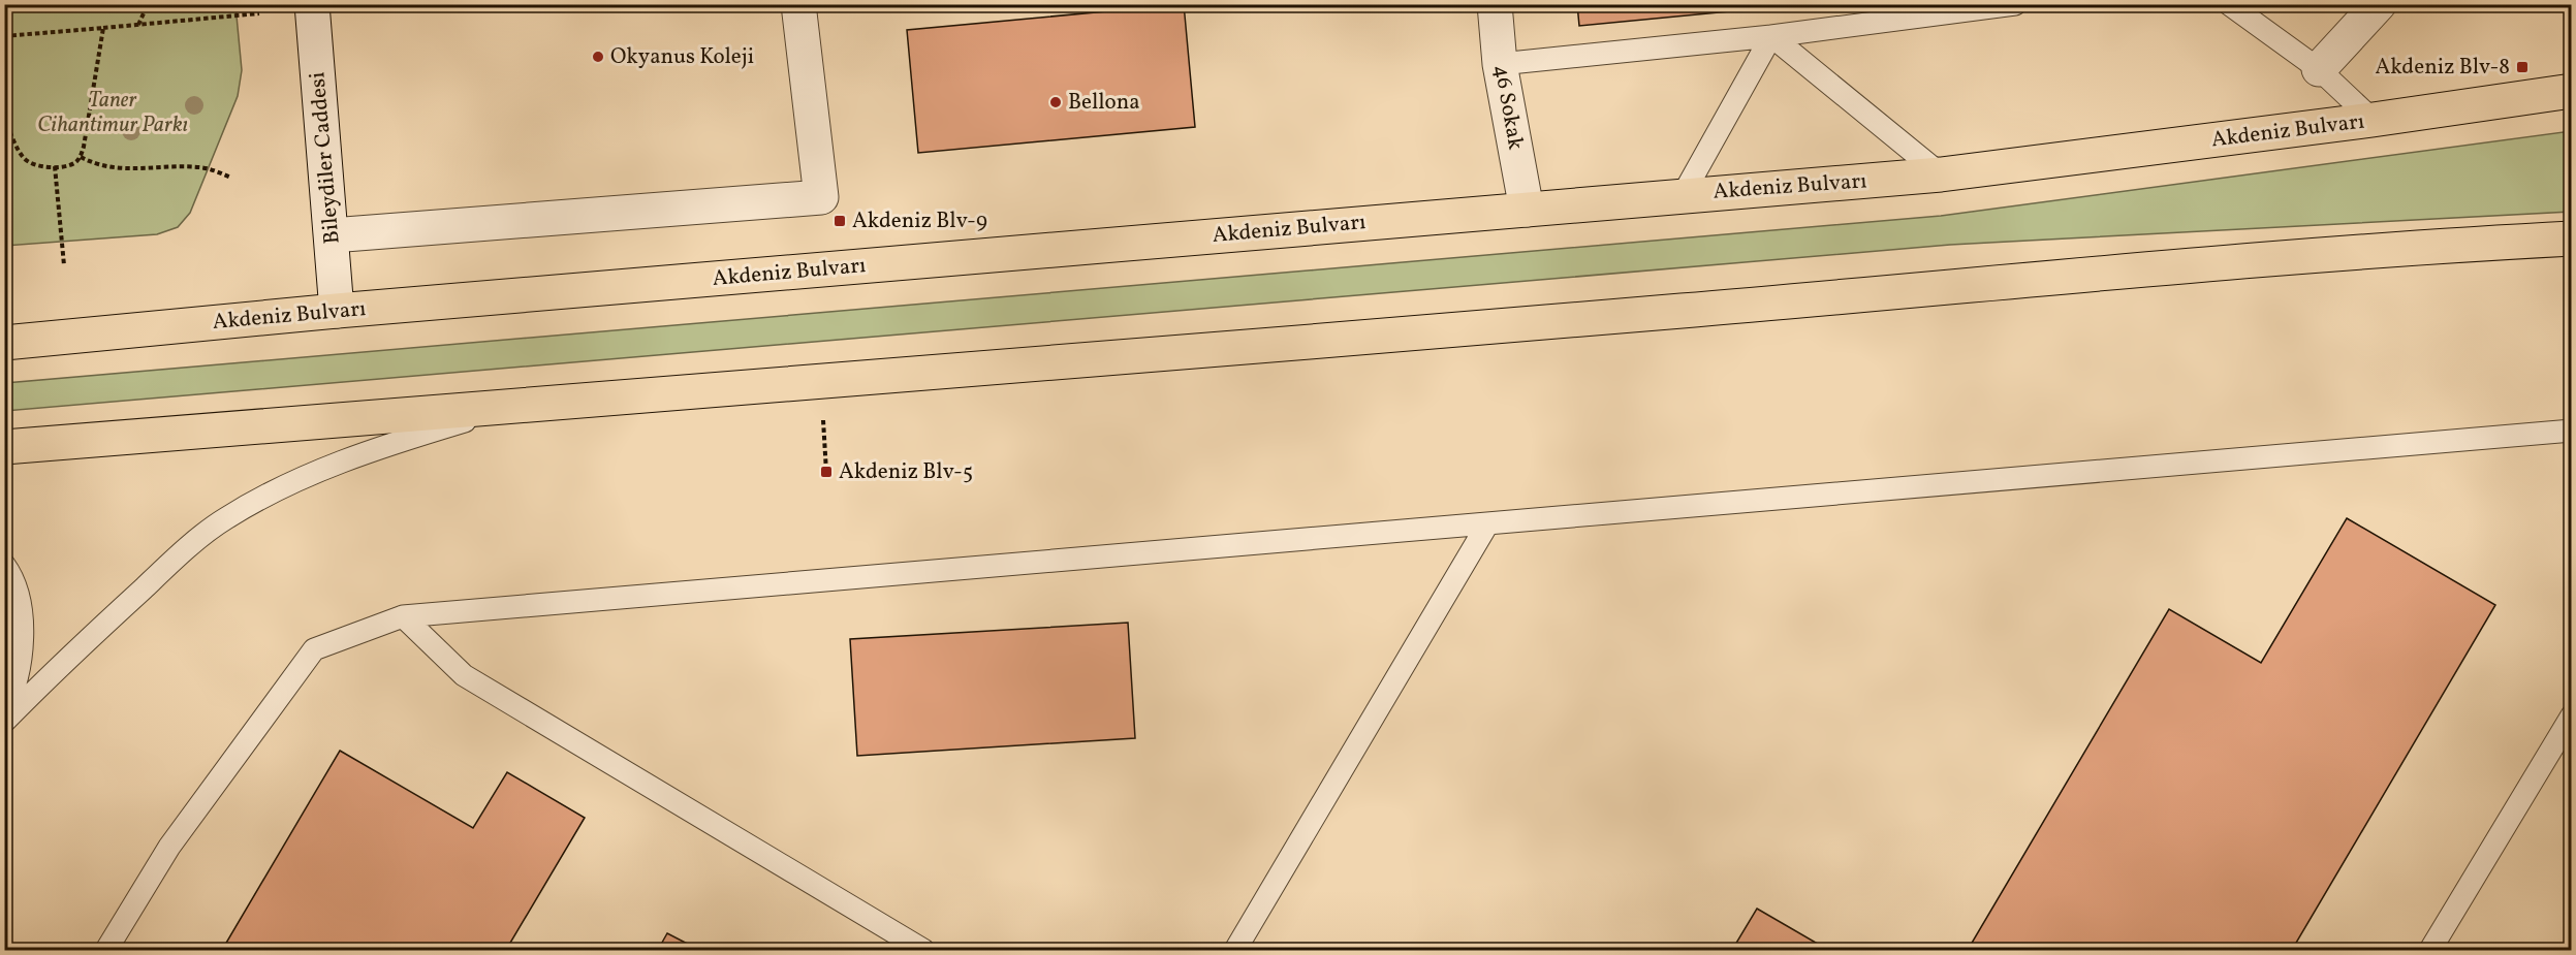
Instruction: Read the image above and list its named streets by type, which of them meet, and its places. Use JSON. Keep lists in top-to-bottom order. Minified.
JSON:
{"streets":{"main road":["Akdeniz Bulvarı"],"street":["46 Sokak","Bileydiler Caddesi"]},"crossings":[["46 Sokak","Akdeniz Bulvarı"],["Akdeniz Bulvarı","Bileydiler Caddesi"]],"parks":["Taner Cihantimur Parkı"],"places":{"other":["Okyanus Koleji","Bellona"],"transit":["Akdeniz Blv-8","Akdeniz Blv-9","Akdeniz Blv-5"]}}
